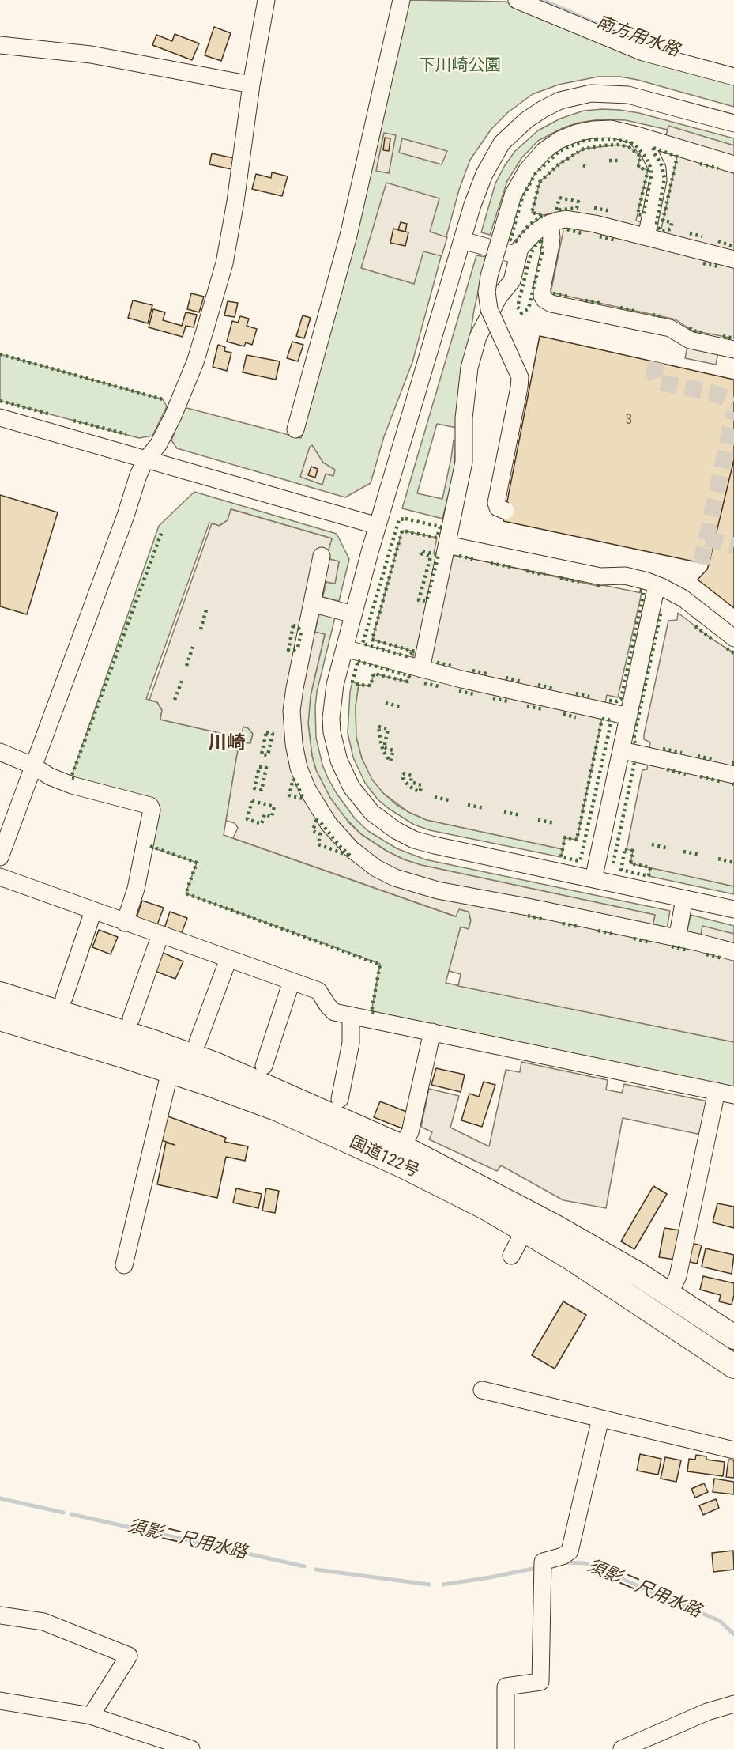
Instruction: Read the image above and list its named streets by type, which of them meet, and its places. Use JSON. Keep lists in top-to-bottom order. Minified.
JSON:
{"streets":{"highway":["国道122号"]},"districts":["川崎"],"water":["南方用水路","須影二尺用水路"],"parks":["下川崎公園"],"house_numbers":["3"]}
